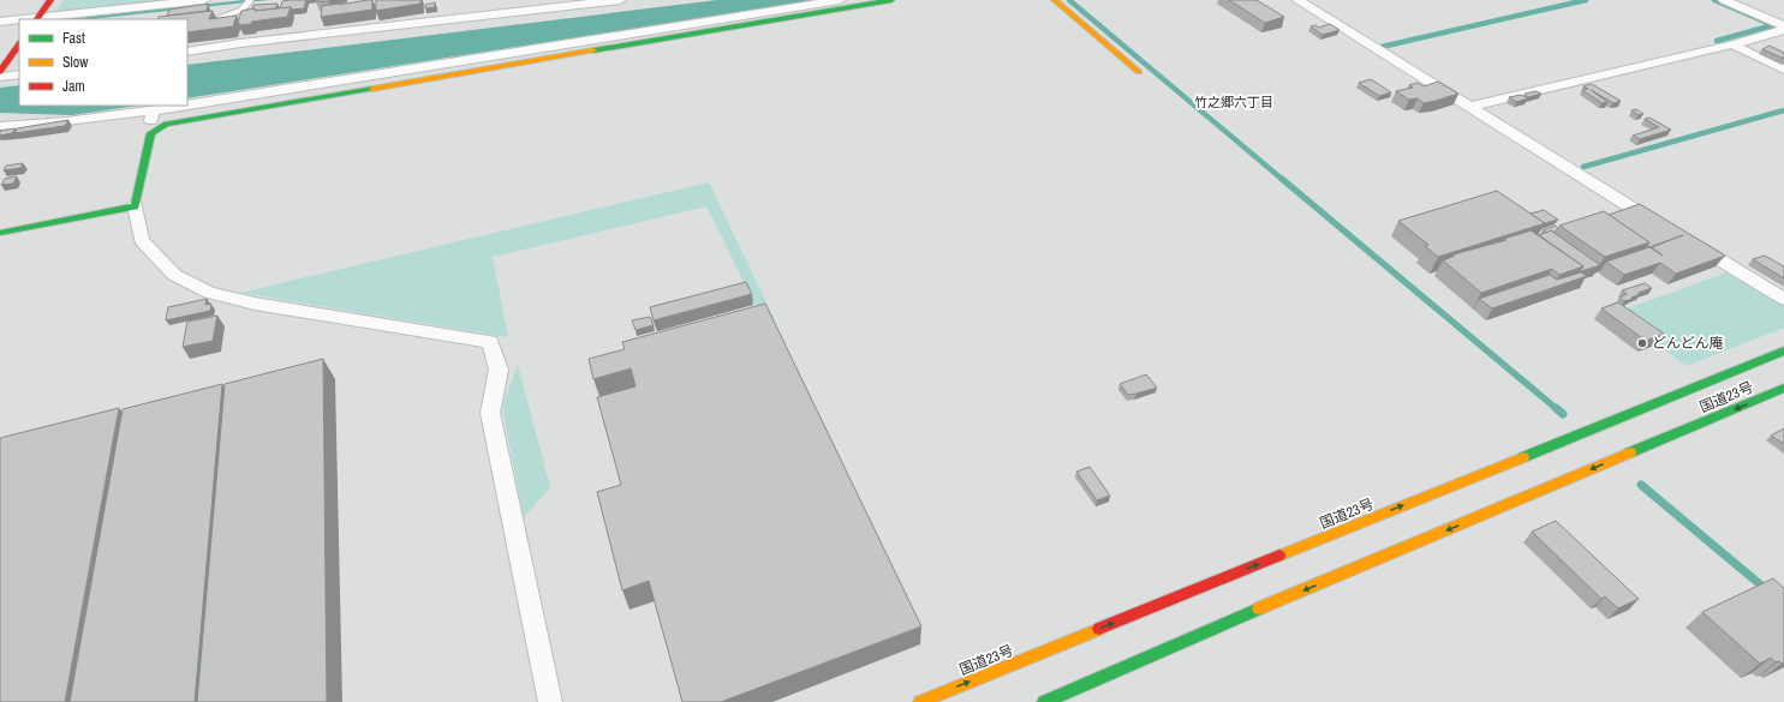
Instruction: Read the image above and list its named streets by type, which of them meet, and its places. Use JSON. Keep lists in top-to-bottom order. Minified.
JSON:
{"streets":{"main road":["国道23号"]},"districts":["竹之郷六丁目"],"places":["どんどん庵"],"legend":["Fast","Slow","Jam"]}
